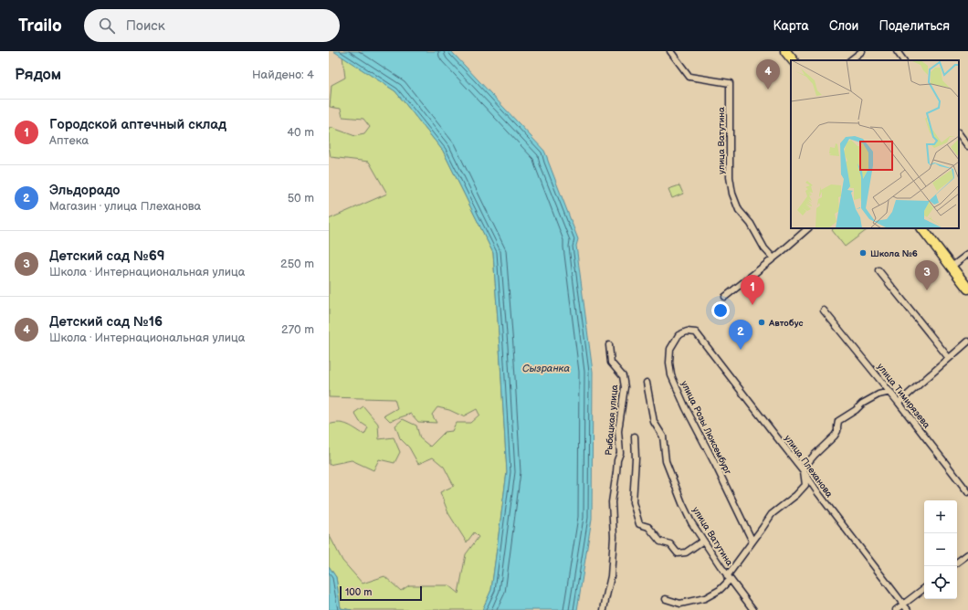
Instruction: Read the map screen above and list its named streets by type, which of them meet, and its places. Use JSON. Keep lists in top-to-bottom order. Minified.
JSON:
{"streets":{"street":["улица Ватутина","улица Тимирязева","Рыбацкая улица","улица Розы Люксембург","улица Плеханова"]},"crossings":[["улица Розы Люксембург","улица Плеханова"]],"water":["Сызранка"],"places":["Школа №6","Автобус"],"scale_bar":"100 m","page":{"header":"Trailo","search":"Поиск","nav":["Карта","Слои","Поделиться"],"heading":["Рядом","Найдено: 4"],"pins":["4","3","1","2"],"list":[{"mark":"1","name":"Городской аптечный склад","note":"Аптека","value":"40 m"},{"mark":"2","name":"Эльдорадо","note":"Магазин · улица Плеханова","value":"50 m"},{"mark":"3","name":"Детский сад №69","note":"Школа · Интернациональная улица","value":"250 m"},{"mark":"4","name":"Детский сад №16","note":"Школа · Интернациональная улица","value":"270 m"}],"map_buttons":["+","−"],"scale":"100 m"}}
